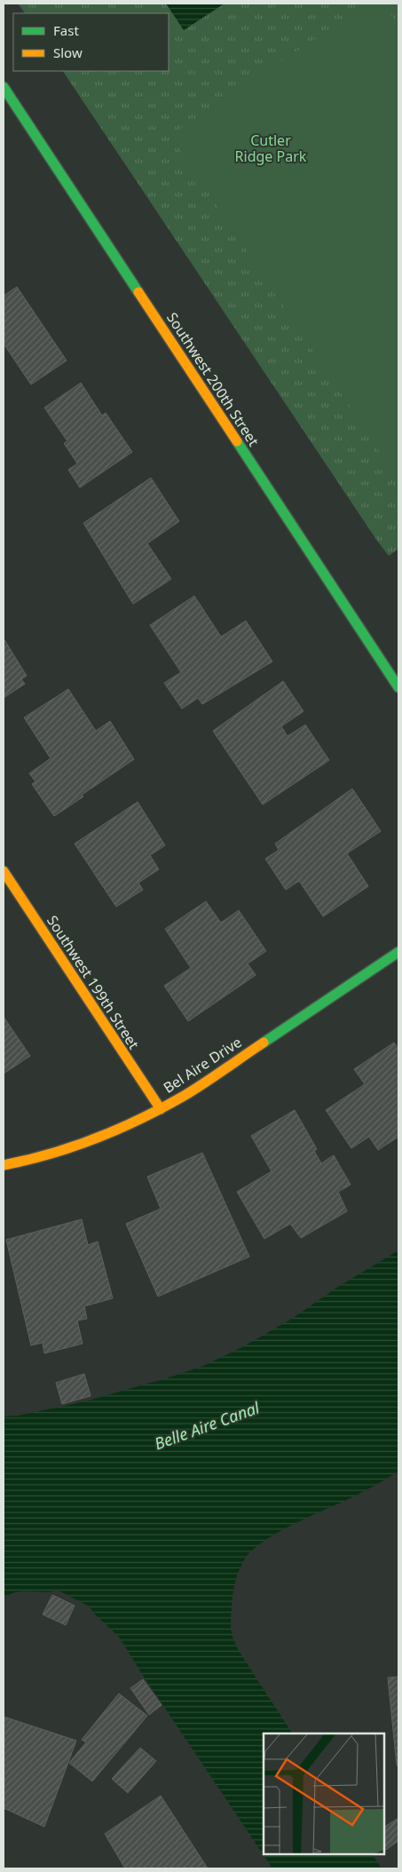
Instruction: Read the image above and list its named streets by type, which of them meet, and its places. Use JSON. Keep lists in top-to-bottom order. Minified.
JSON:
{"streets":{"street":["Southwest 200th Street","Southwest 199th Street","Bel Aire Drive"]},"crossings":[["Southwest 199th Street","Bel Aire Drive"]],"water":["Belle Aire Canal"],"parks":["Cutler Ridge Park"],"legend":["Fast","Slow"]}
